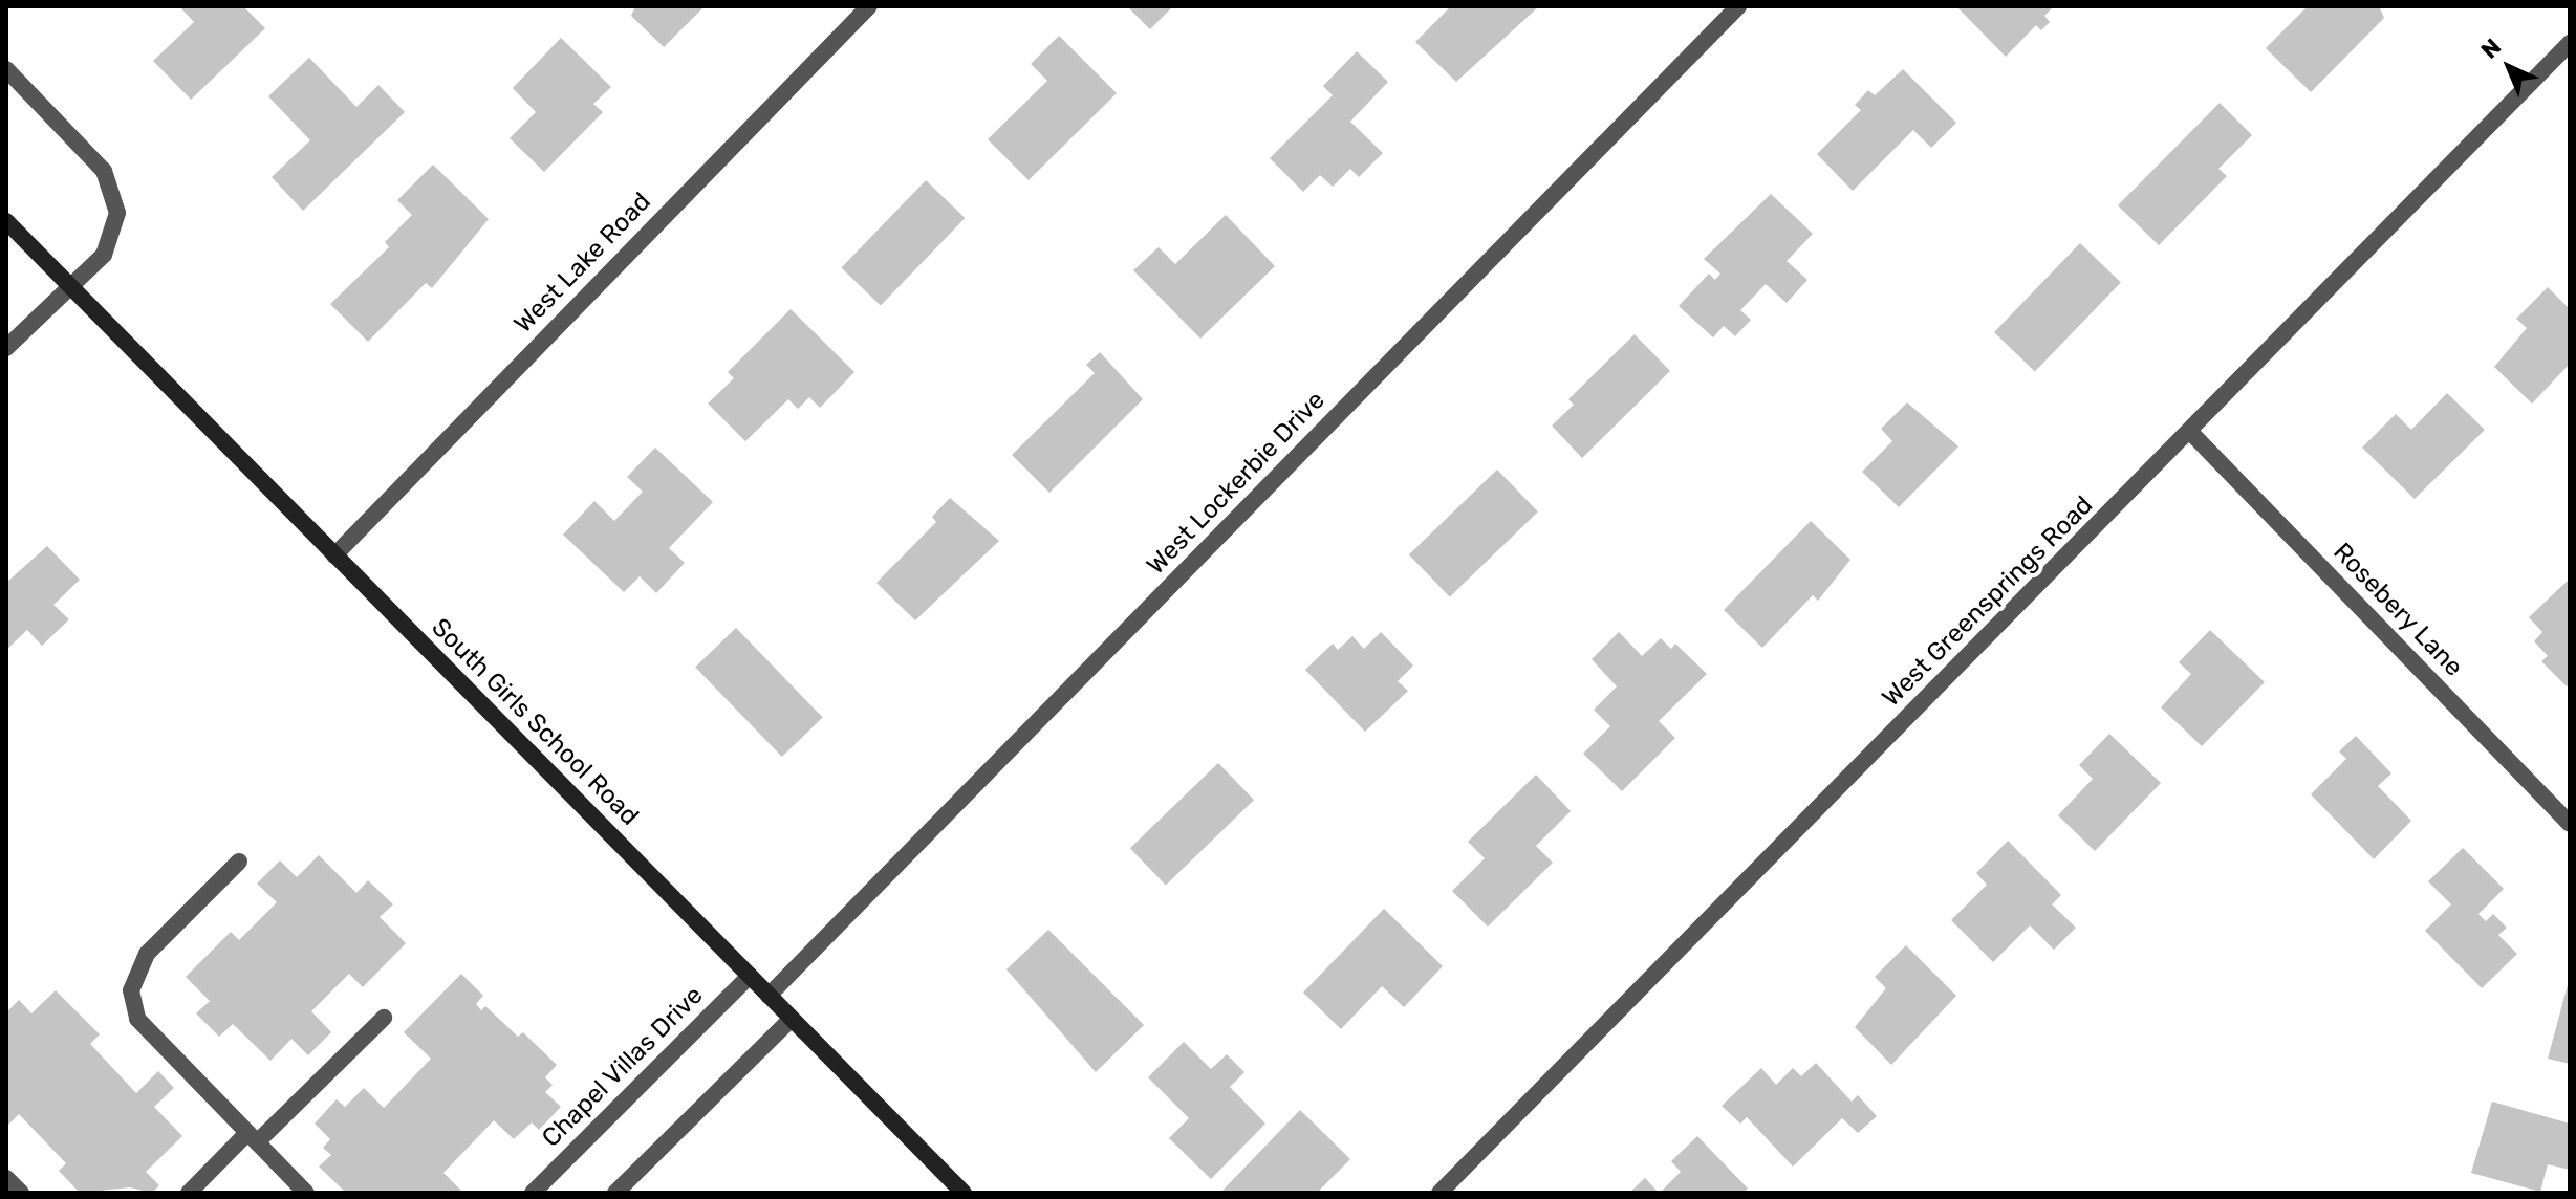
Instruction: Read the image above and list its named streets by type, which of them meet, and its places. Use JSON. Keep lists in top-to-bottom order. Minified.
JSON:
{"streets":{"main road":["South Girls School Road"],"street":["West Lake Road","West Lockerbie Drive","West Greensprings Road","Rosebery Lane","Chapel Villas Drive"]},"crossings":[["West Lake Road","South Girls School Road"],["West Lockerbie Drive","South Girls School Road"],["West Greensprings Road","Rosebery Lane"],["South Girls School Road","Chapel Villas Drive"]],"north":"top left"}
